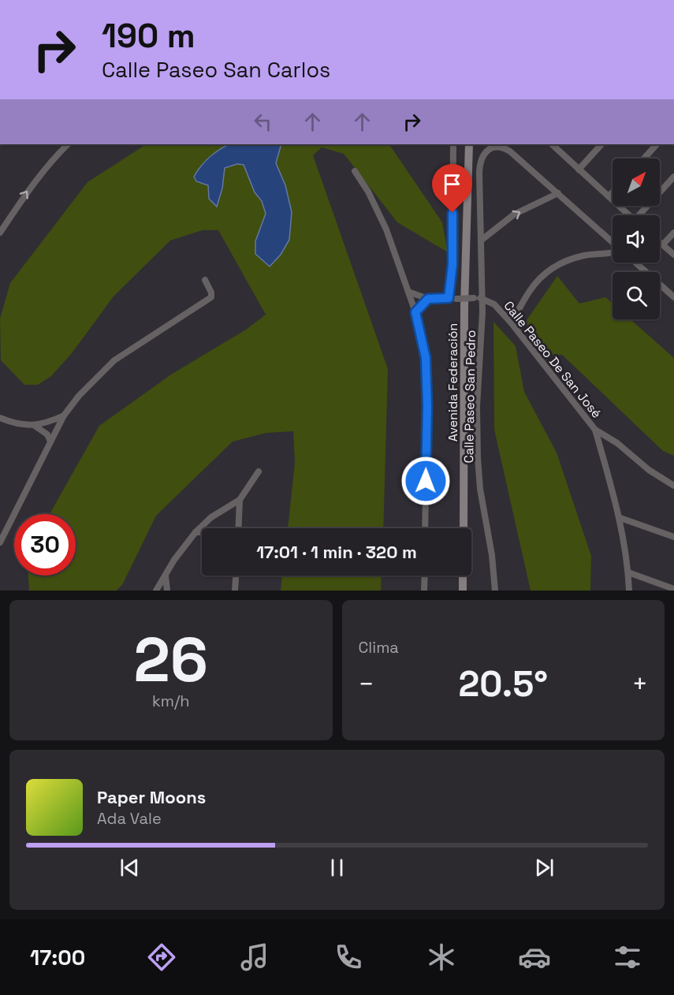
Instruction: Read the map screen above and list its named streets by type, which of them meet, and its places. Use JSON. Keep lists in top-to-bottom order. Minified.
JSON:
{"streets":{"main road":["Avenida Federación"],"street":["Calle Paseo De San José","Calle Paseo San Pedro"]},"crossings":[["Calle Paseo De San José","Calle Paseo San Pedro"]],"north":"top right","page":{"turn":["190 m","Calle Paseo San Carlos"],"limit":"30","trip":"17:01 · 1 min · 320 m","tile":[["26","km/h"],"Clima"],"heat":["−","20.5°","+"],"song":["Paper Moons","Ada Vale"],"tabs":"17:00"}}
